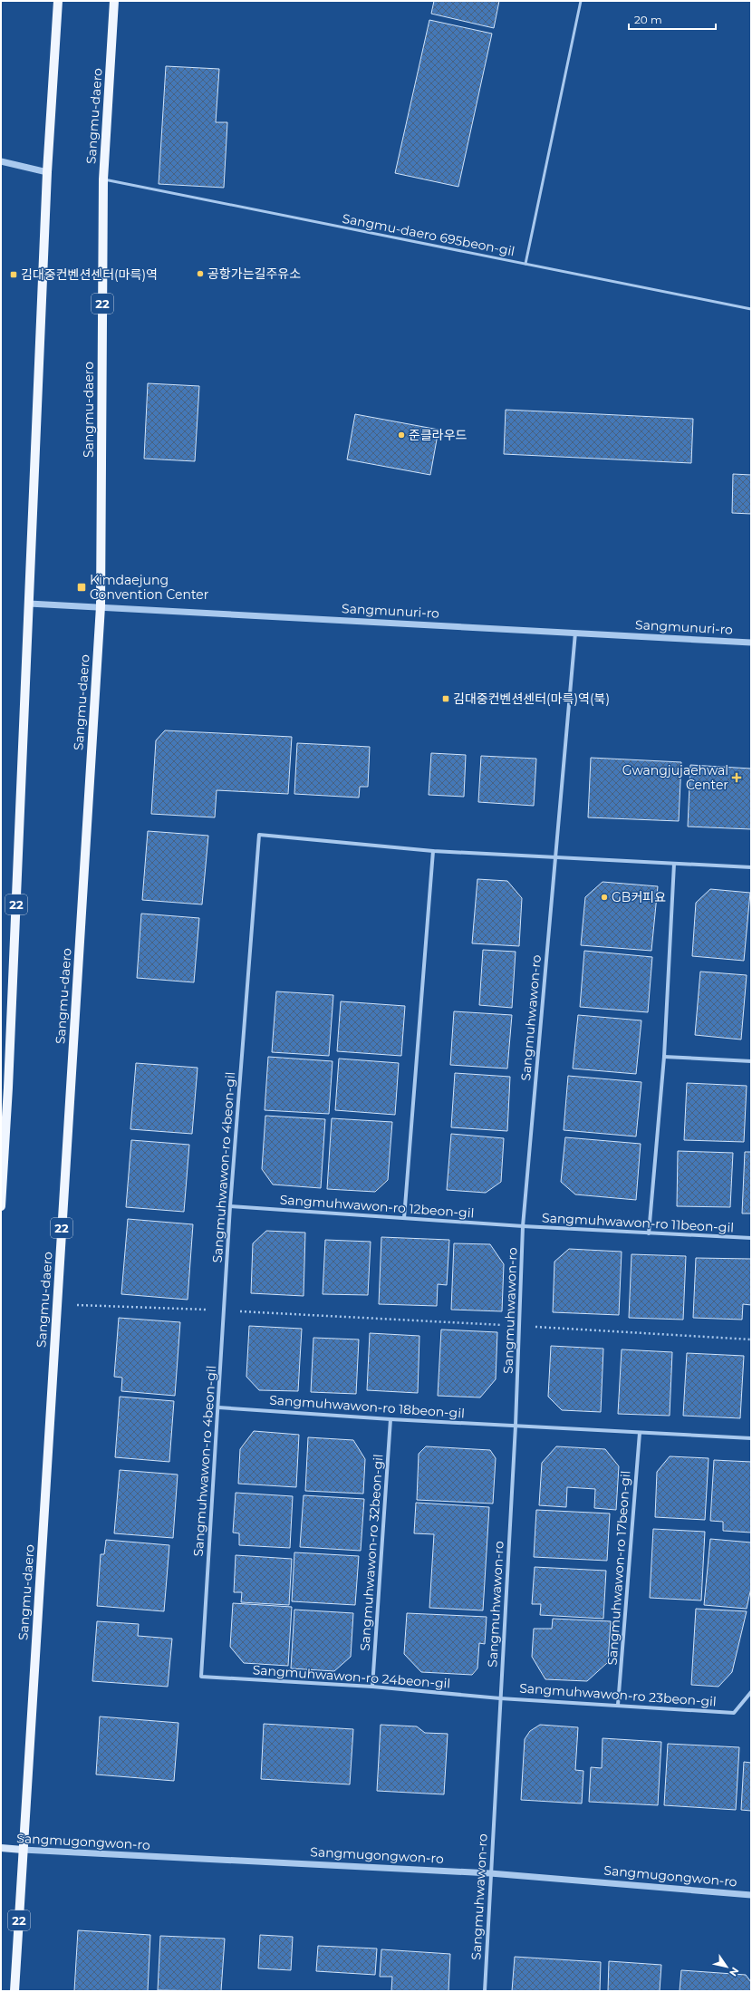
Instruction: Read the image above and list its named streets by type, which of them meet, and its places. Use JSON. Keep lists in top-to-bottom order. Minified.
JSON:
{"streets":{"main road":["Sangmu-daero","22","Sangmugongwon-ro"],"street":["Sangmunuri-ro","Sangmuhwawon-ro","Sangmuhwawon-ro 4beon-gil","Sangmuhwawon-ro 12beon-gil","Sangmuhwawon-ro 11beon-gil","Sangmuhwawon-ro 18beon-gil","Sangmuhwawon-ro 32beon-gil","Sangmuhwawon-ro 17beon-gil","Sangmuhwawon-ro 24beon-gil","Sangmuhwawon-ro 23beon-gil"],"lane":["Sangmu-daero 695beon-gil"]},"crossings":[["Sangmu-daero","Sangmu-daero 695beon-gil"],["Sangmu-daero","Sangmunuri-ro"],["Sangmu-daero","Sangmugongwon-ro"],["22","Sangmunuri-ro"],["Sangmunuri-ro","Sangmuhwawon-ro"],["Sangmuhwawon-ro","Sangmuhwawon-ro 4beon-gil"],["Sangmuhwawon-ro","Sangmuhwawon-ro 12beon-gil"],["Sangmuhwawon-ro","Sangmuhwawon-ro 11beon-gil"],["Sangmuhwawon-ro","Sangmuhwawon-ro 18beon-gil"],["Sangmuhwawon-ro","Sangmuhwawon-ro 24beon-gil"],["Sangmuhwawon-ro","Sangmuhwawon-ro 23beon-gil"],["Sangmuhwawon-ro","Sangmugongwon-ro"],["Sangmuhwawon-ro 4beon-gil","Sangmuhwawon-ro 12beon-gil"],["Sangmuhwawon-ro 4beon-gil","Sangmuhwawon-ro 18beon-gil"],["Sangmuhwawon-ro 4beon-gil","Sangmuhwawon-ro 24beon-gil"],["Sangmuhwawon-ro 12beon-gil","Sangmuhwawon-ro 11beon-gil"],["Sangmuhwawon-ro 18beon-gil","Sangmuhwawon-ro 32beon-gil"],["Sangmuhwawon-ro 32beon-gil","Sangmuhwawon-ro 24beon-gil"],["Sangmuhwawon-ro 17beon-gil","Sangmuhwawon-ro 23beon-gil"],["Sangmuhwawon-ro 24beon-gil","Sangmuhwawon-ro 23beon-gil"]],"places":{"other":["공항가는길주유소","준클라우드","GB커피요"],"transit":["김대중컨벤션센터(마륵)역","Kimdaejung Convention Center","김대중컨벤션센터(마륵)역(북)"],"health":["Gwangjujaehwal Center"]},"scale_bar":"20 m","north":"bottom right"}
